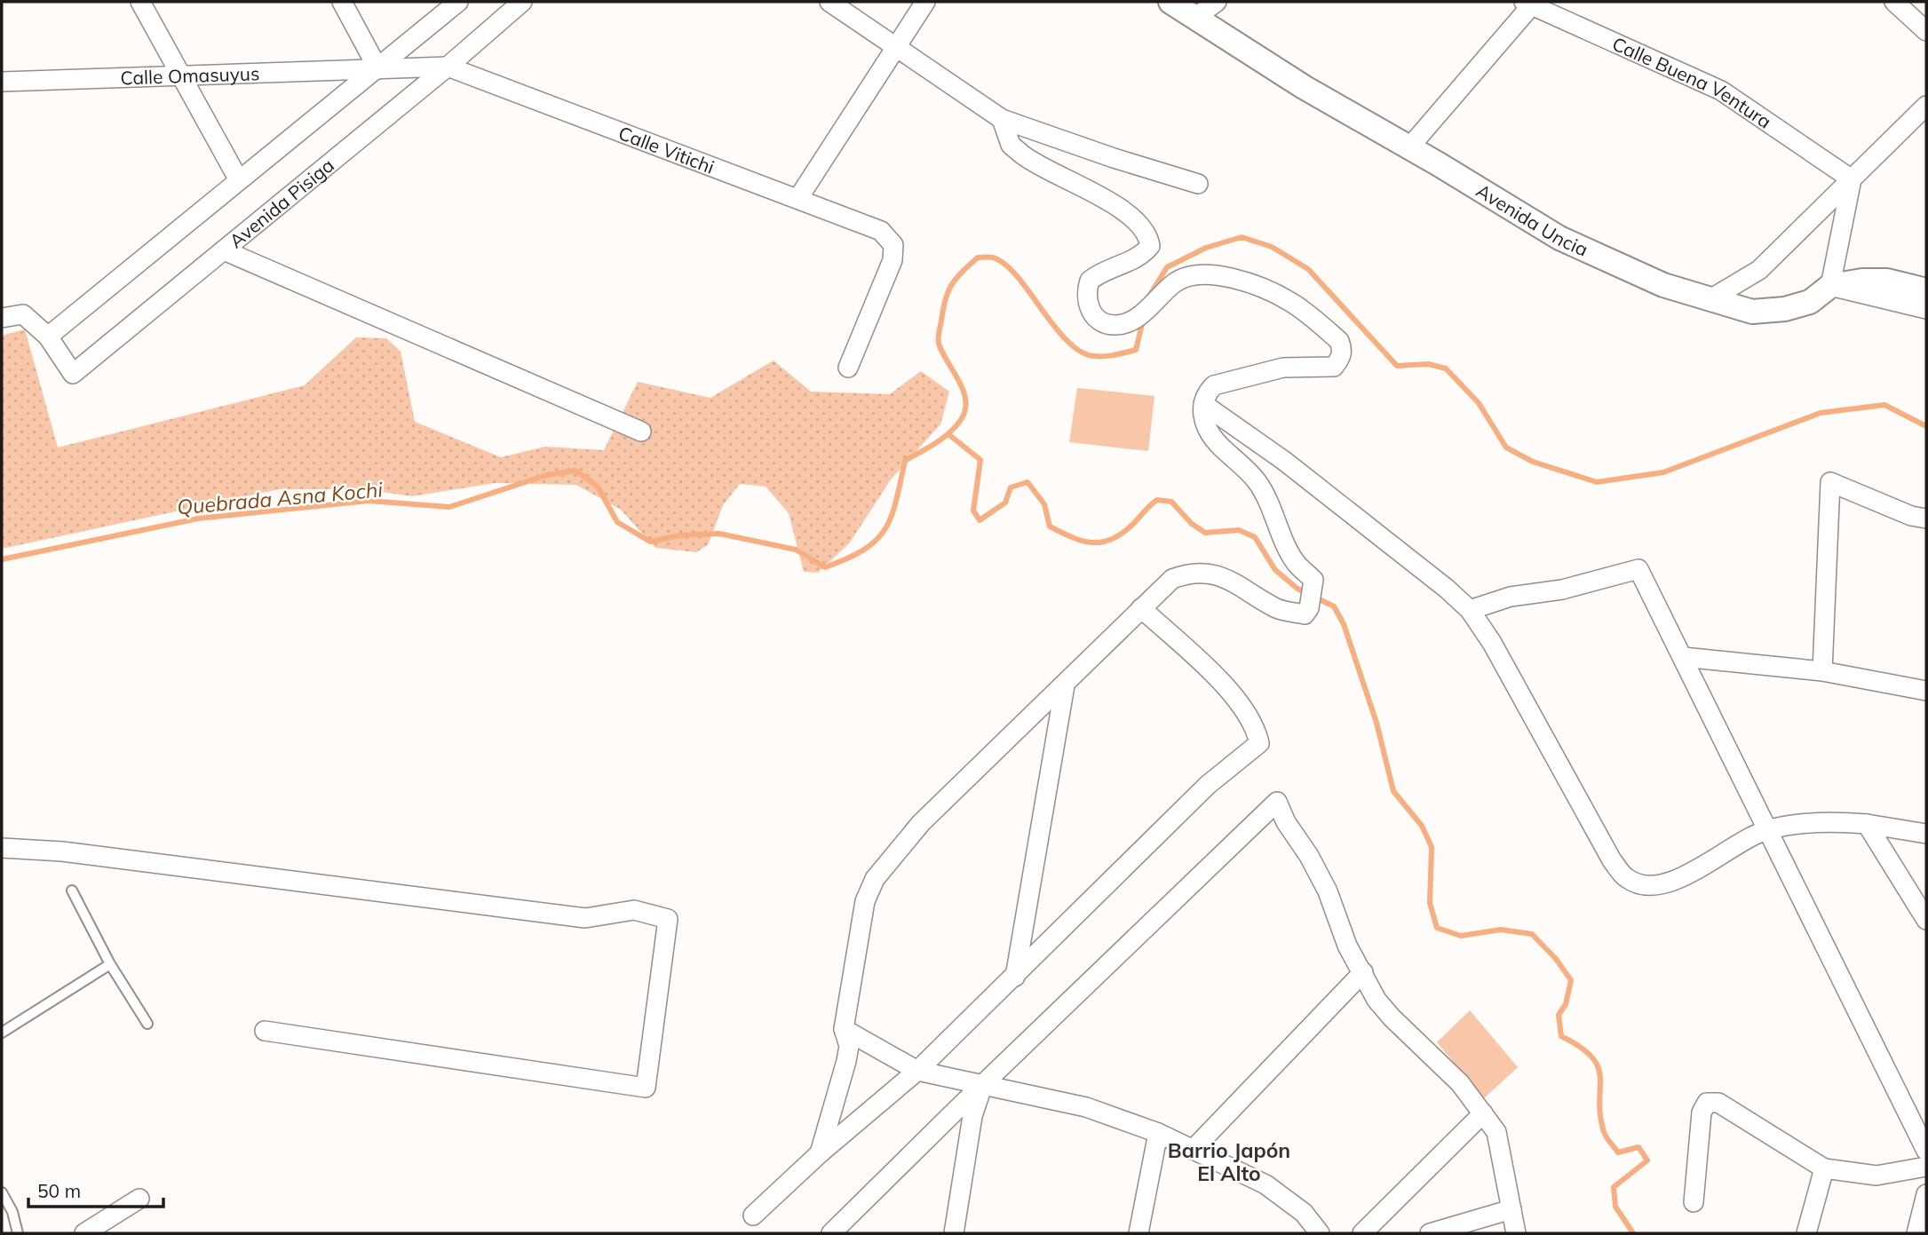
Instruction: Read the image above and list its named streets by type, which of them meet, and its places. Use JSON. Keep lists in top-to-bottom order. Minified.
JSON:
{"streets":{"street":["Calle Omasuyus","Calle Buena Ventura","Calle Vitichi","Avenida Pisiga","Avenida Uncia"]},"crossings":[["Calle Omasuyus","Calle Vitichi"],["Calle Vitichi","Avenida Pisiga"]],"districts":["Barrio Japón El Alto"],"water":["Quebrada Asna Kochi"],"scale_bar":"50 m"}
